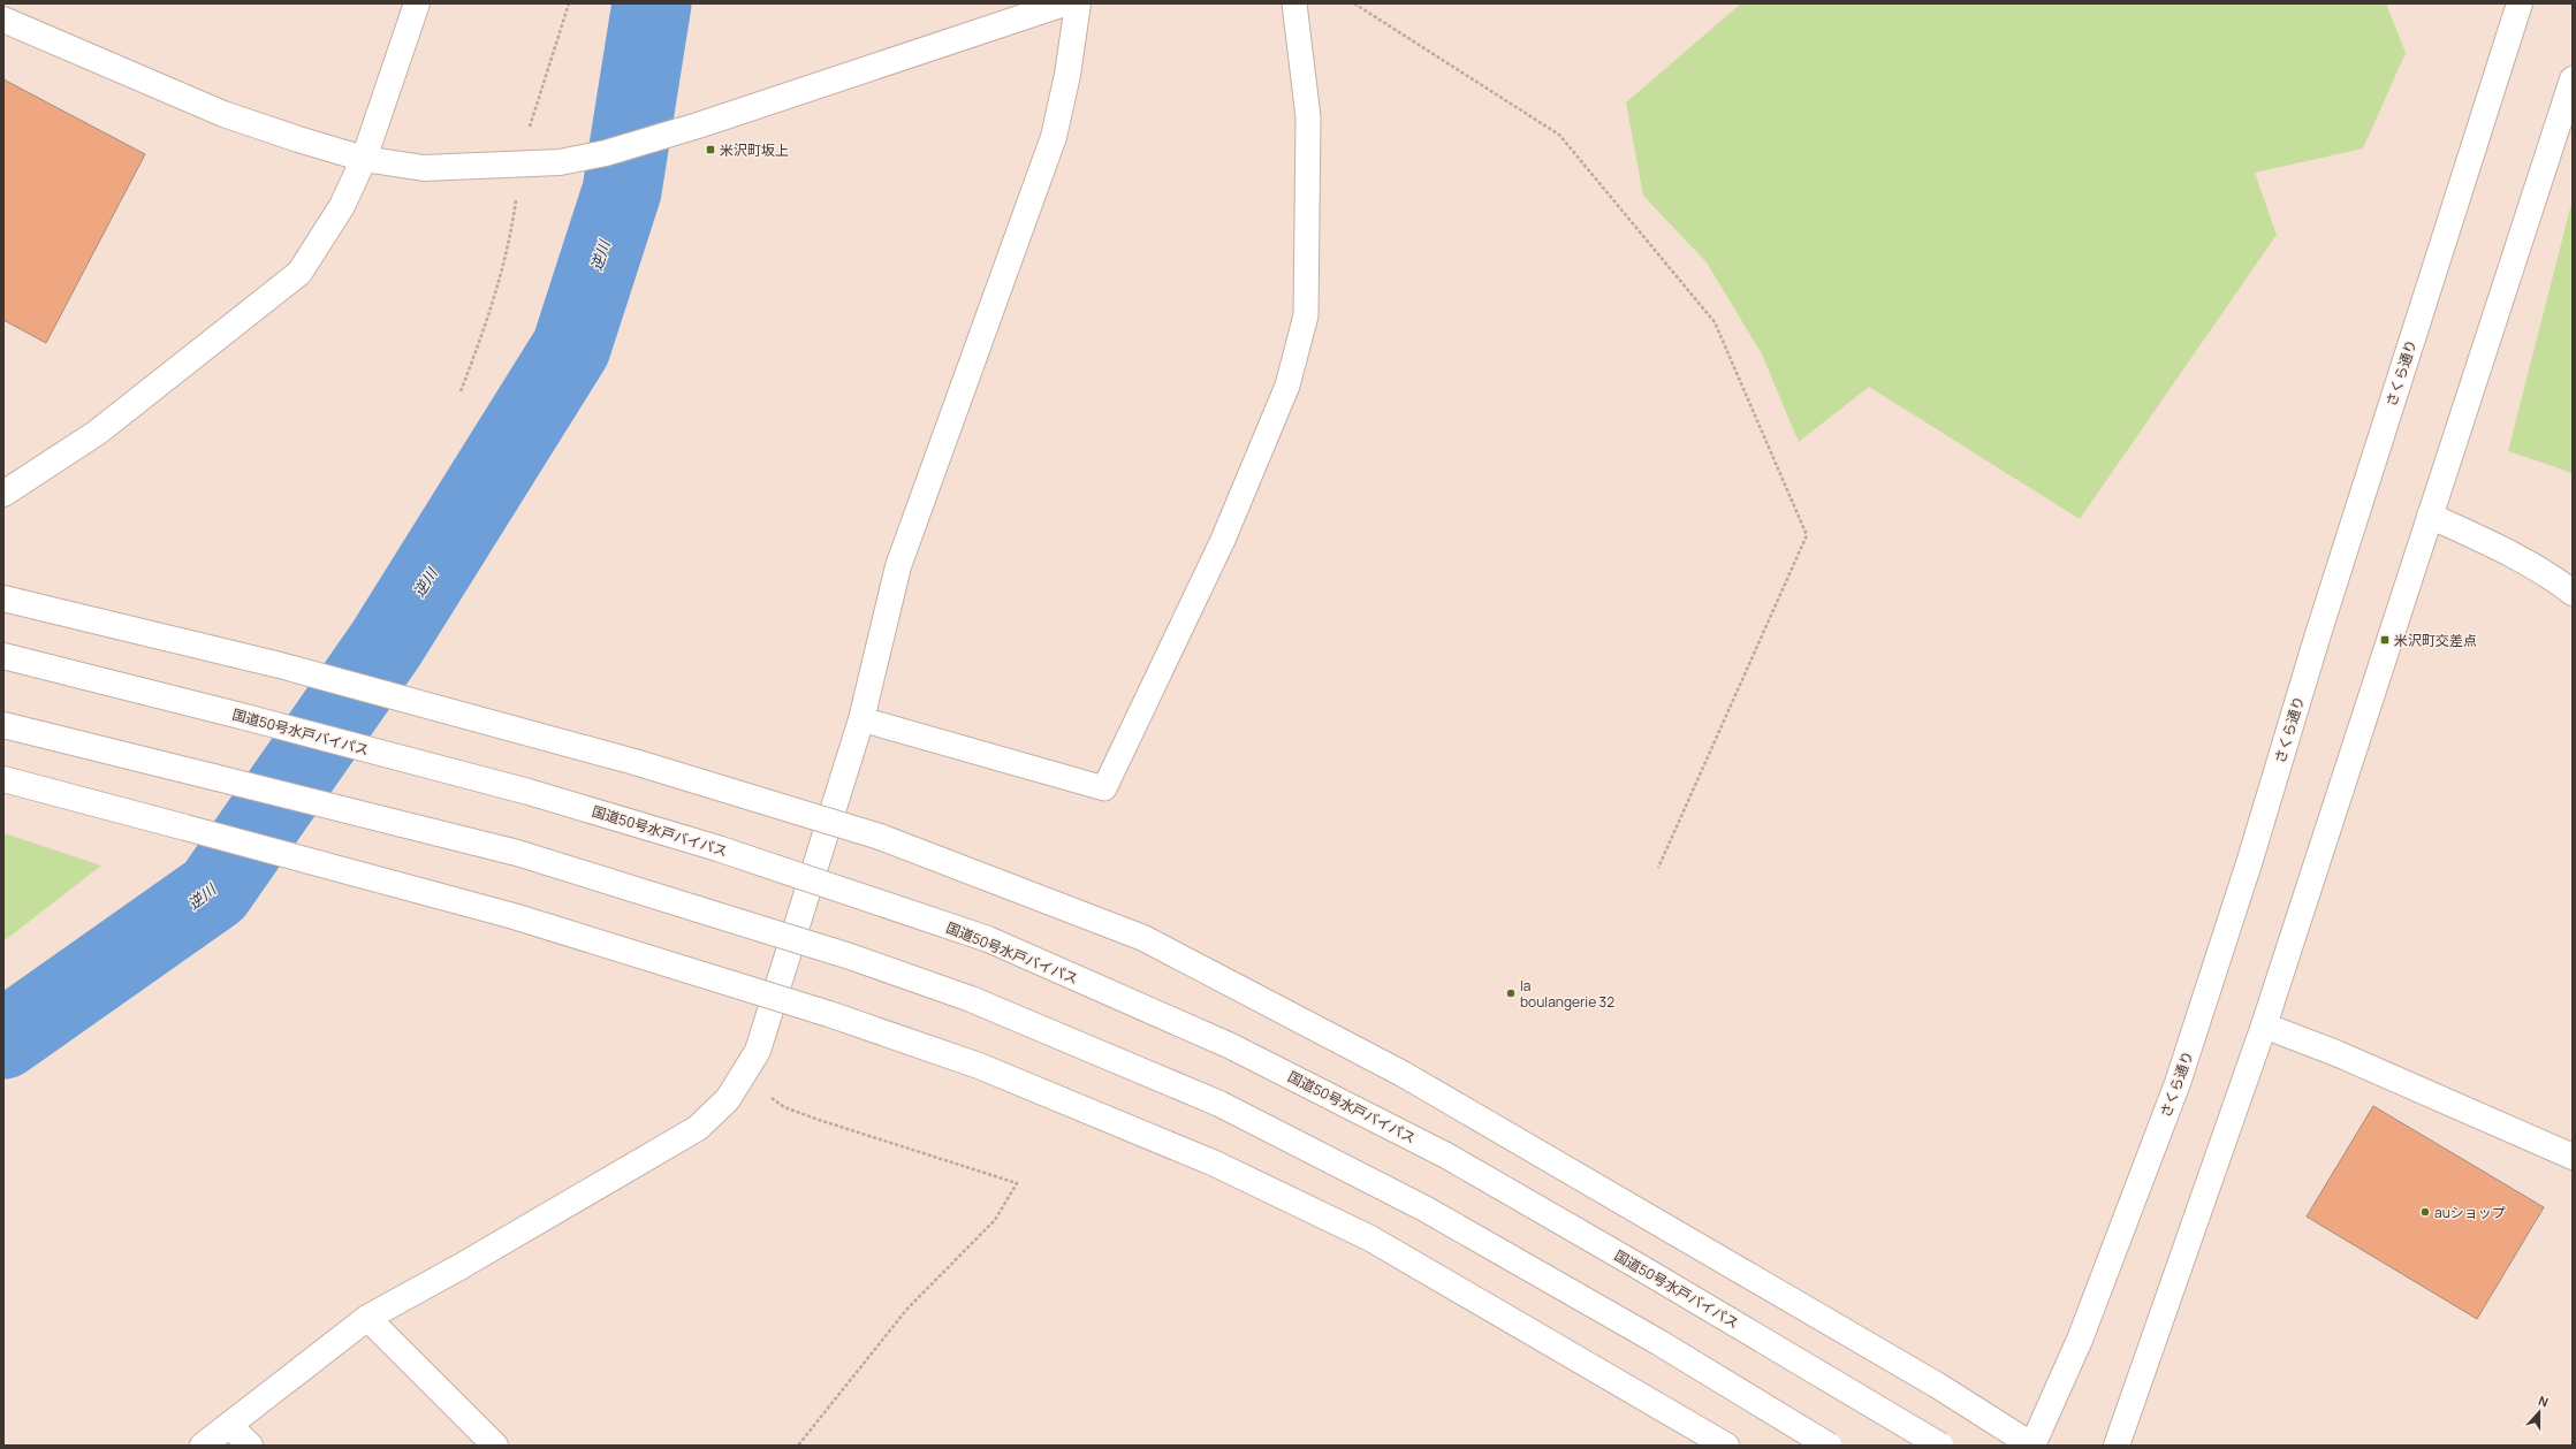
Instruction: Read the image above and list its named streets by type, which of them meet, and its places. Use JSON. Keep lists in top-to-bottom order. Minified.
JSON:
{"streets":{"main road":["さくら通り","国道50号水戸バイパス"]},"water":["逆川"],"places":{"transit":["米沢町坂上","米沢町交差点"],"other":["la boulangerie 32","auショップ"]},"north":"top"}
